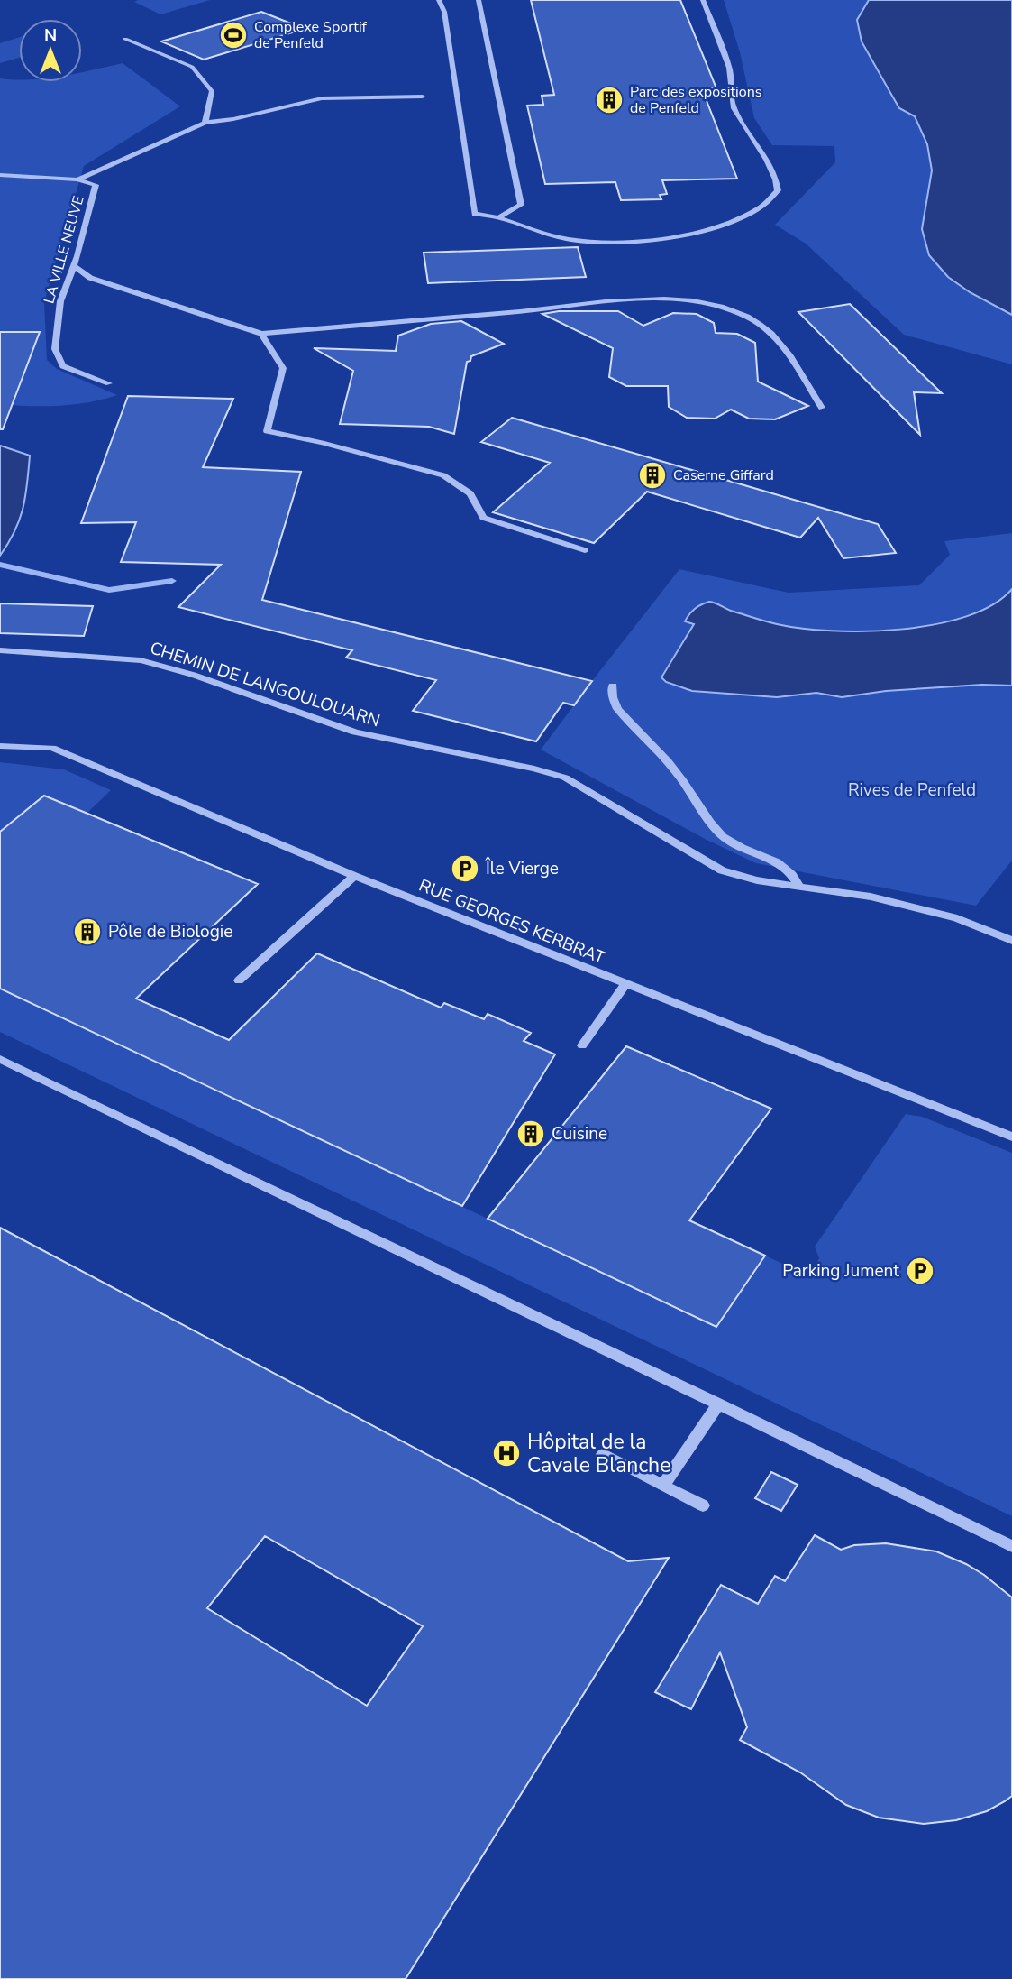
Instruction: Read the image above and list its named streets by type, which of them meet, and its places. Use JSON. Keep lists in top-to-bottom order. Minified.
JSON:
{"streets":{"street":["LA VILLE NEUVE","CHEMIN DE LANGOULOUARN","RUE GEORGES KERBRAT"]},"parks":["Rives de Penfeld"],"places":{"sports":["Complexe Sportif de Penfeld"],"building":["Parc des expositions de Penfeld","Caserne Giffard","Pôle de Biologie","Cuisine"],"parking":["Île Vierge","Parking Jument"],"hospital":["Hôpital de la Cavale Blanche"]},"north":"top"}
